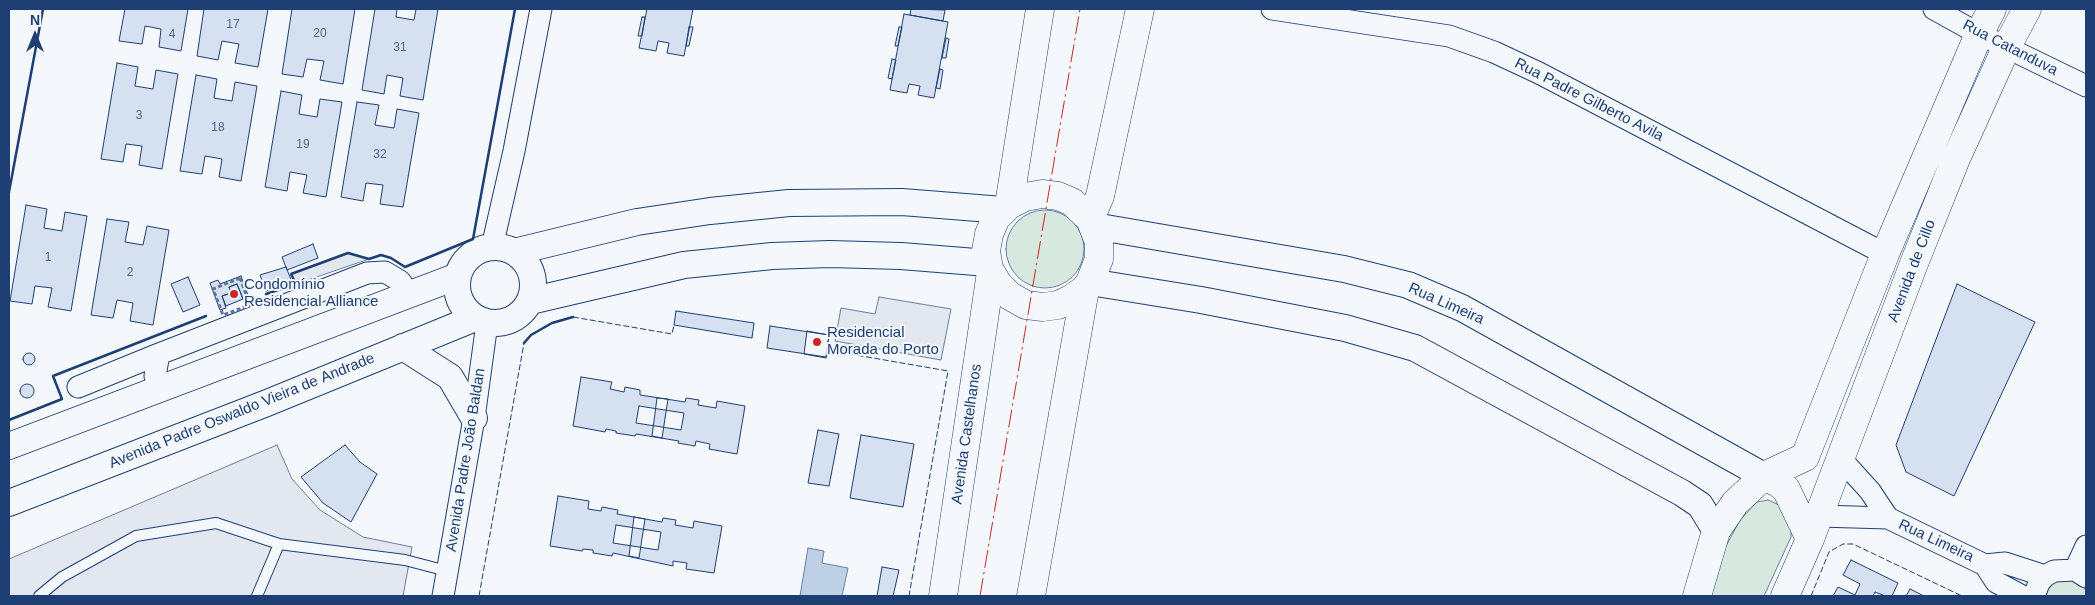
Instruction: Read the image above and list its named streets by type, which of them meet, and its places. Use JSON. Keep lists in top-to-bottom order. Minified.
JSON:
{"streets":{"main road":["Avenida de Cillo","Avenida Castelhanos"],"street":["Rua Catanduva","Rua Padre Gilberto Avila","Rua Limeira","Avenida Padre Oswaldo Vieira de Andrade","Avenida Padre João Baldan"]},"crossings":[["Rua Catanduva","Avenida de Cillo"],["Rua Padre Gilberto Avila","Avenida de Cillo"],["Avenida de Cillo","Rua Limeira"],["Rua Limeira","Avenida Castelhanos"],["Avenida Padre Oswaldo Vieira de Andrade","Avenida Padre João Baldan"]],"places":["Condomínio Residencial Alliance","Residencial Morada do Porto"],"house_numbers":["17","20","4","31","3","18","19","32","1","2"],"north":"top"}
